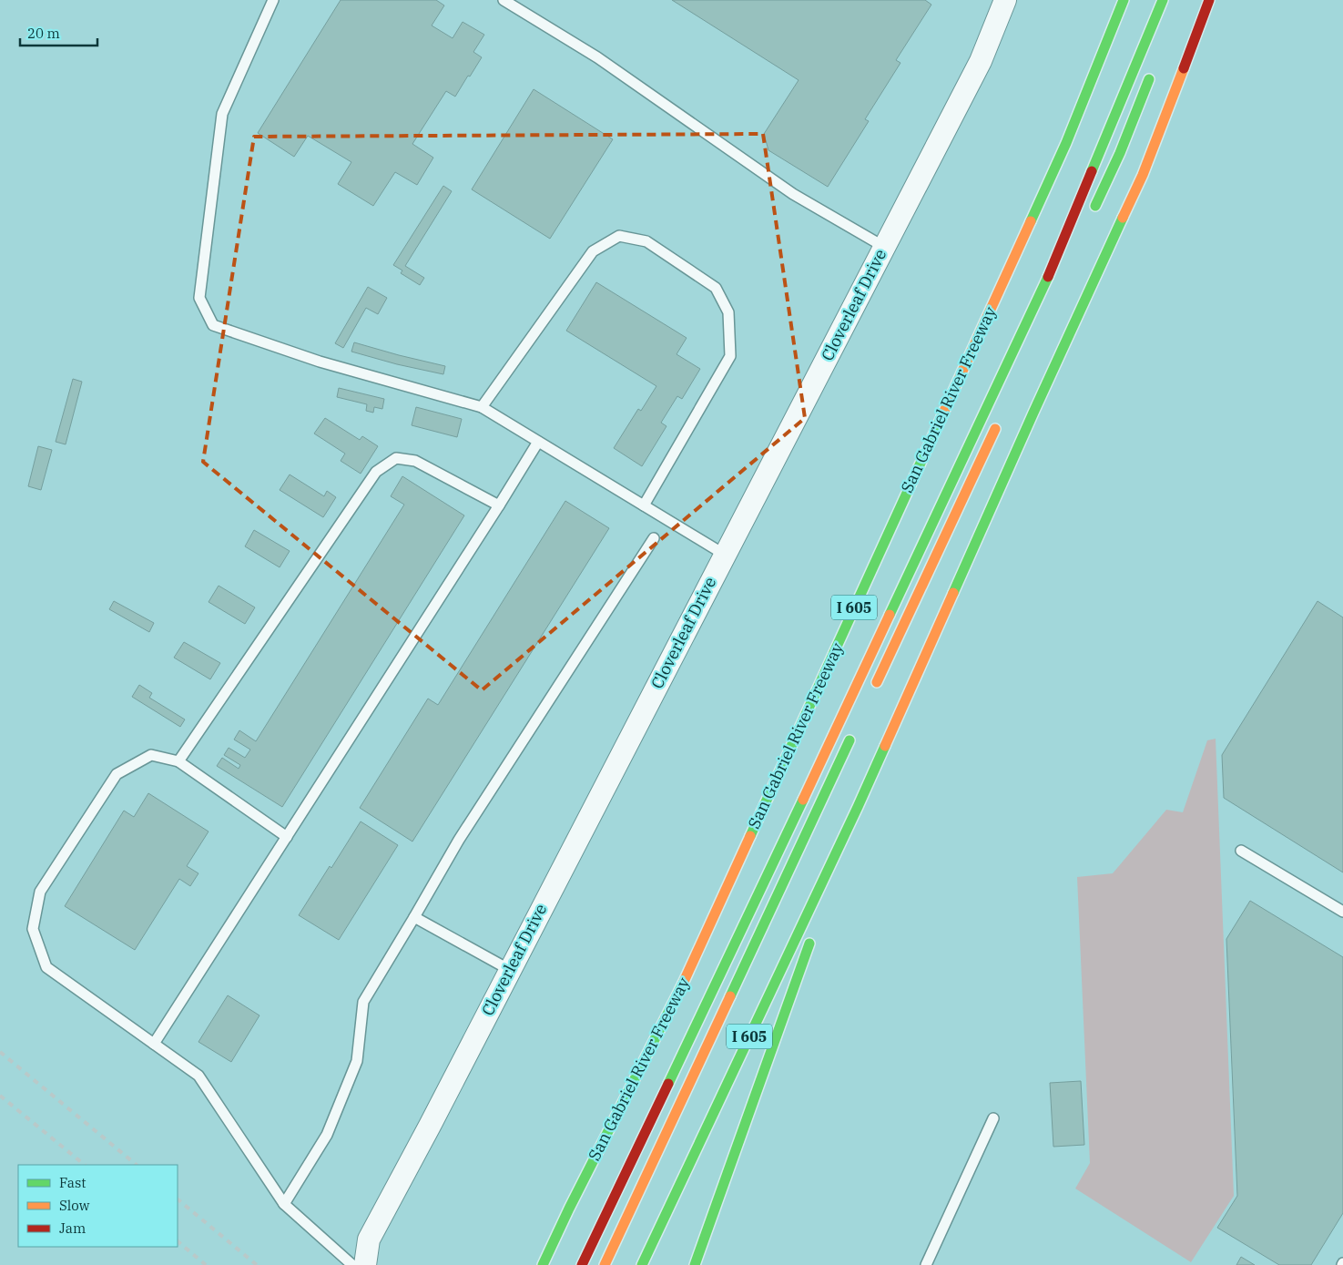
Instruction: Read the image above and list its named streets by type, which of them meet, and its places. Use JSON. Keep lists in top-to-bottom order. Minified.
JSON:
{"streets":{"highway":["San Gabriel River Freeway","I 605"],"street":["Cloverleaf Drive"]},"legend":["Fast","Slow","Jam"],"scale_bar":"20 m"}
